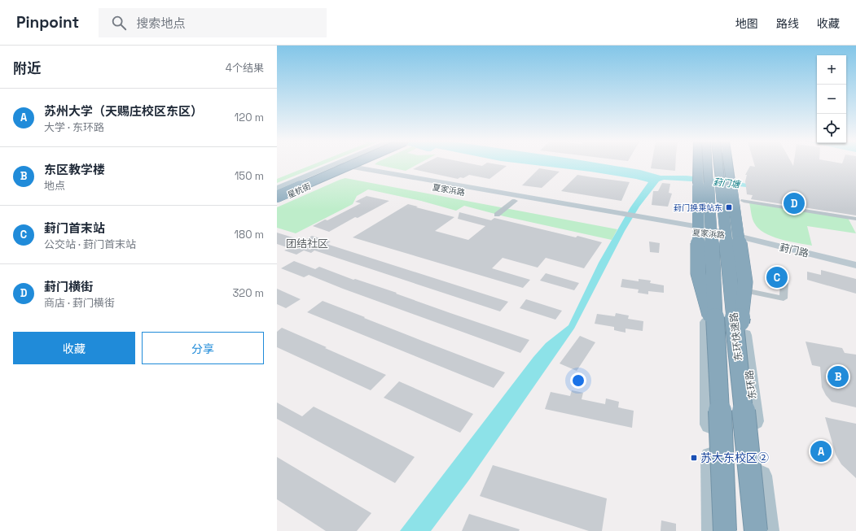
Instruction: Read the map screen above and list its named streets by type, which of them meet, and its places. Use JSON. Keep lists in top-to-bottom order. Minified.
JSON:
{"streets":{"highway":["东环快速路"],"main road":["夏家浜路","星杭街","葑门路","东环路"]},"crossings":[["夏家浜路","星杭街"],["夏家浜路","葑门路"],["夏家浜路","东环路"],["葑门路","东环路"]],"districts":["团结社区"],"water":["葑门塘"],"places":{"transit":["葑门换乘站东","苏大东校区②"]},"page":{"header":"Pinpoint","search":"搜索地点","nav":["地图","路线","收藏"],"heading":["附近","4个结果"],"map_buttons":["+","−"],"list":[{"mark":"A","name":"苏州大学（天赐庄校区东区）","note":"大学 · 东环路","value":"120 m"},{"mark":"B","name":"东区教学楼","note":"地点","value":"150 m"},{"mark":"C","name":"葑门首末站","note":"公交站 · 葑门首末站","value":"180 m"},{"mark":"D","name":"葑门横街","note":"商店 · 葑门横街","value":"320 m"}],"pins":["D","C","B","A"],"buttons":["收藏","分享"]}}
